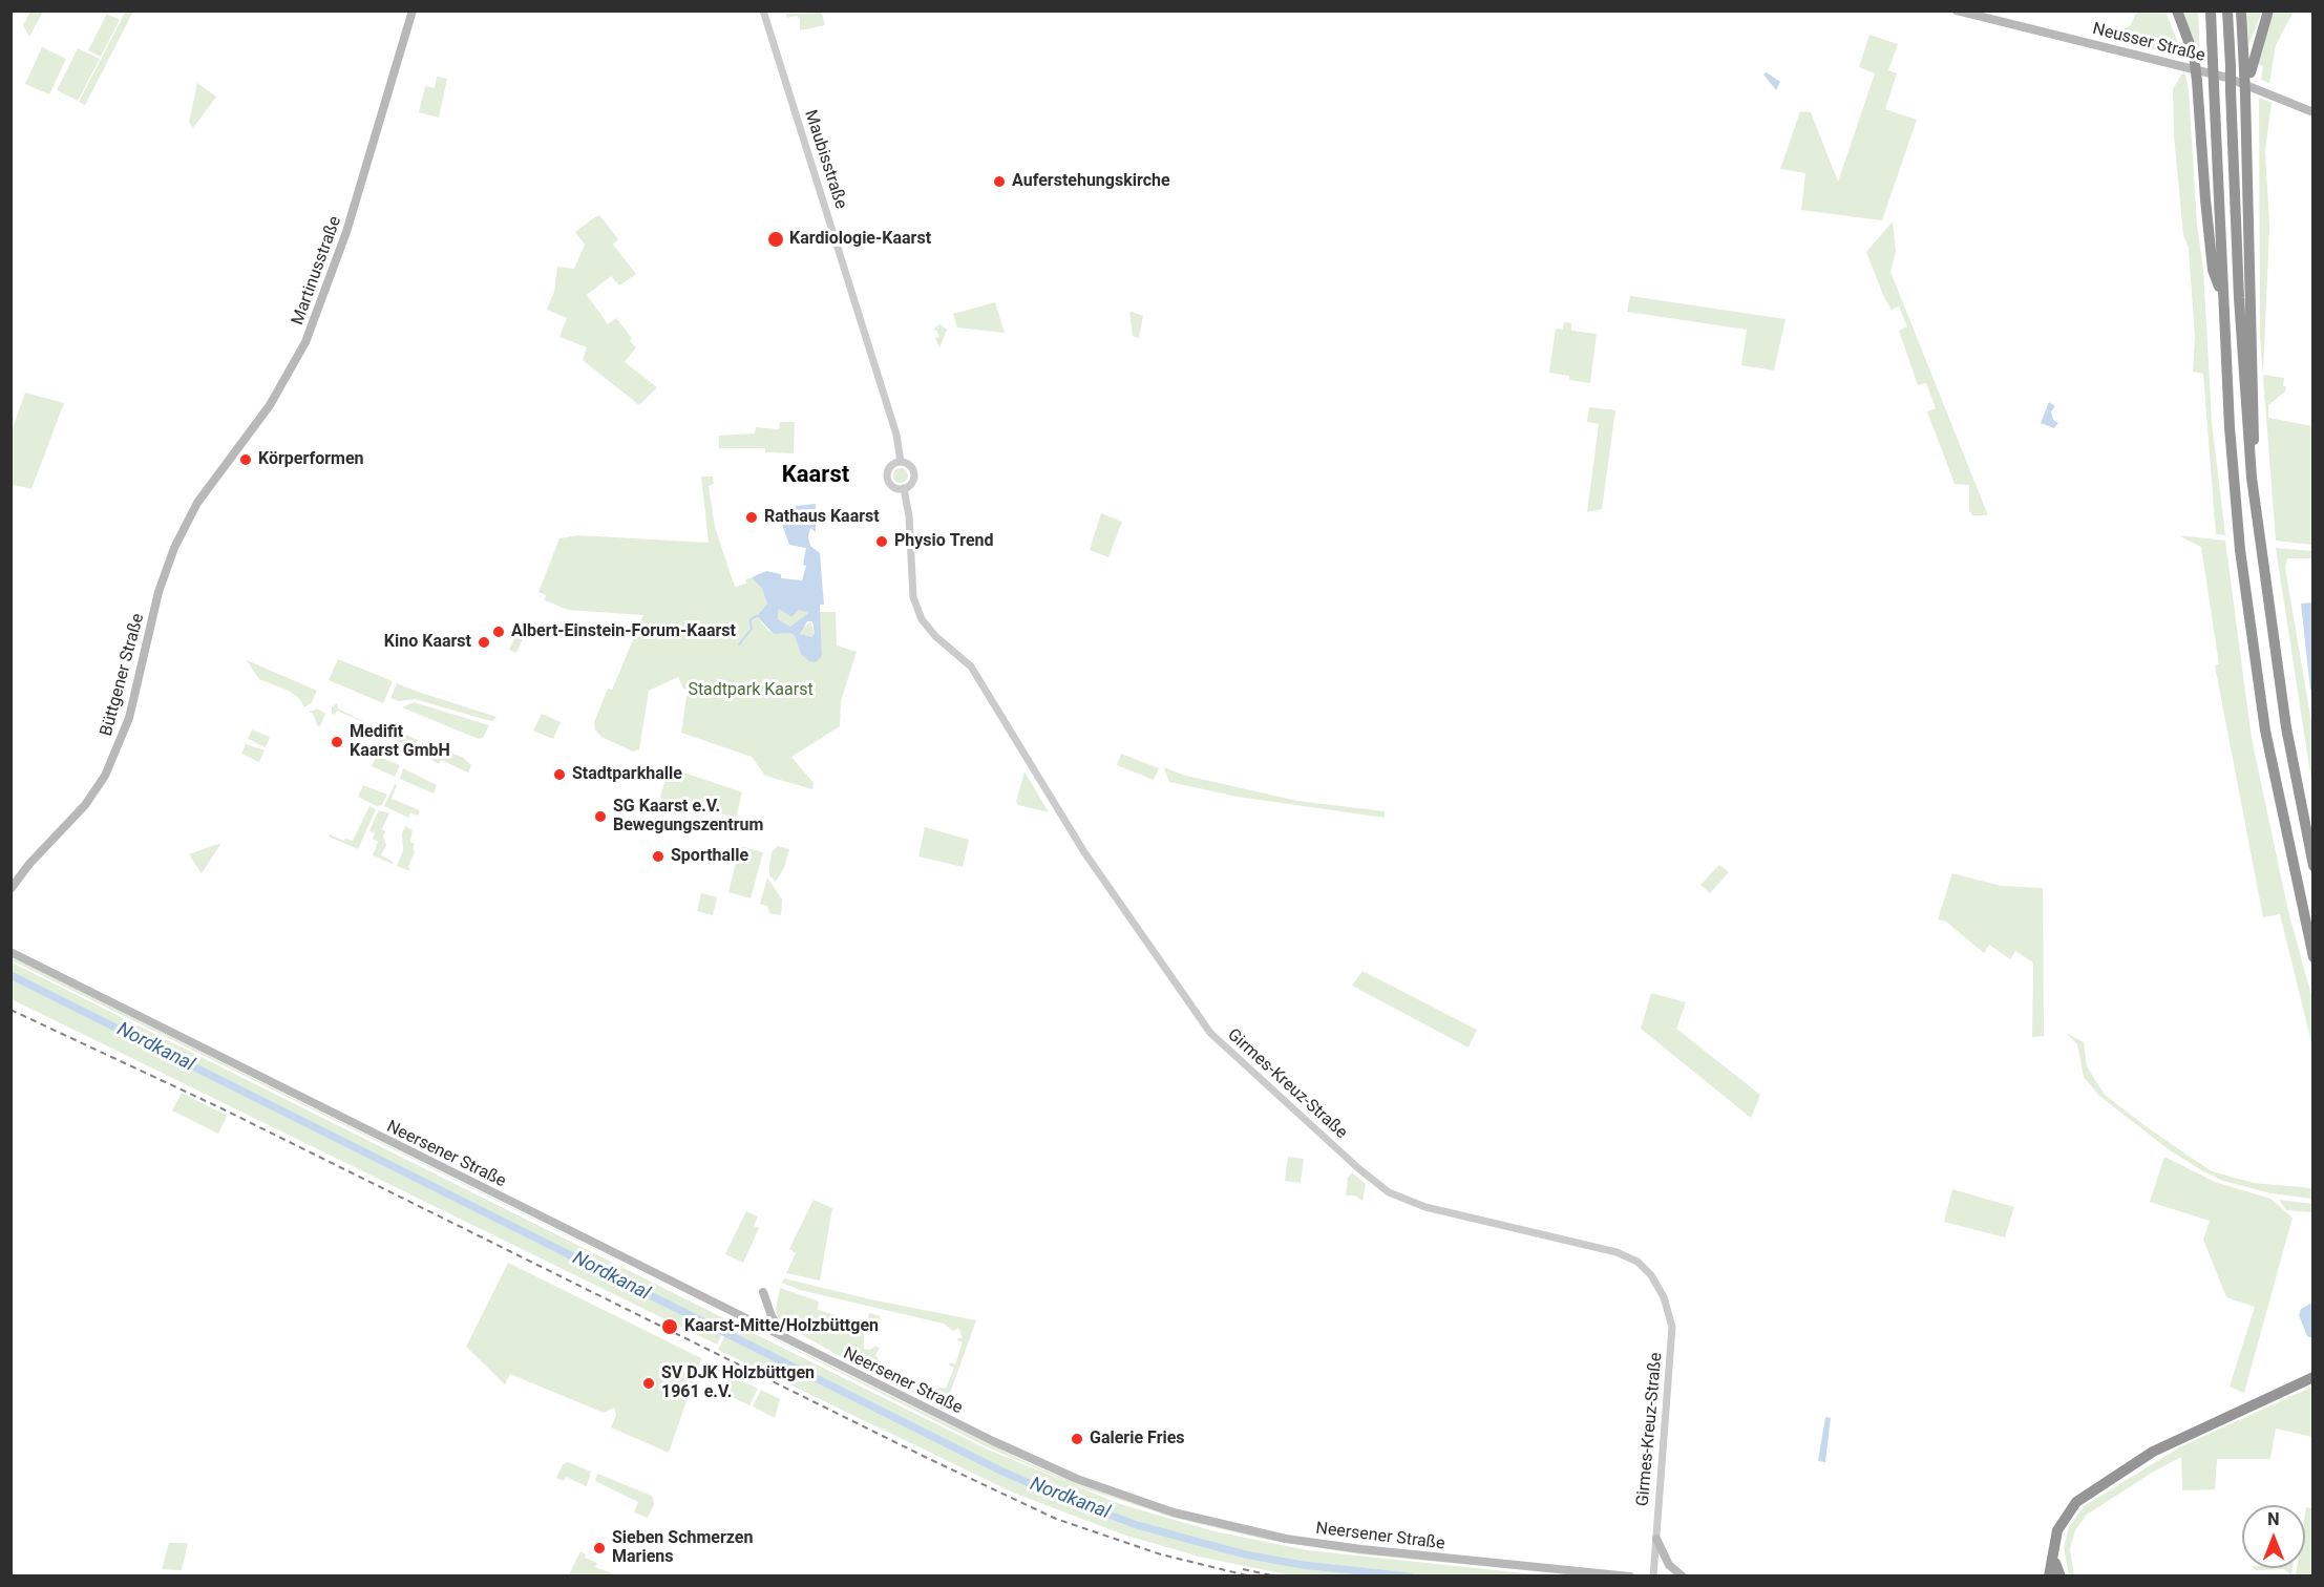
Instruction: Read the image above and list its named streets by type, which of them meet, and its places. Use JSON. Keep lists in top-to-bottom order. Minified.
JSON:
{"streets":{"main road":["Neusser Straße","Martinusstraße","Büttgener Straße","Neersener Straße"],"street":["Maubisstraße","Girmes-Kreuz-Straße"]},"crossings":[["Maubisstraße","Girmes-Kreuz-Straße"],["Martinusstraße","Büttgener Straße"]],"districts":["Kaarst"],"water":["Nordkanal"],"parks":["Stadtpark Kaarst"],"places":["Auferstehungskirche","Kardiologie-Kaarst","Körperformen","Rathaus Kaarst","Physio Trend","Albert-Einstein-Forum-Kaarst","Kino Kaarst","Medifit Kaarst GmbH","Stadtparkhalle","SG Kaarst e.V. Bewegungszentrum","Sporthalle","Kaarst-Mitte/Holzbüttgen","SV DJK Holzbüttgen 1961 e.V.","Galerie Fries","Sieben Schmerzen Mariens"],"north":"top"}
